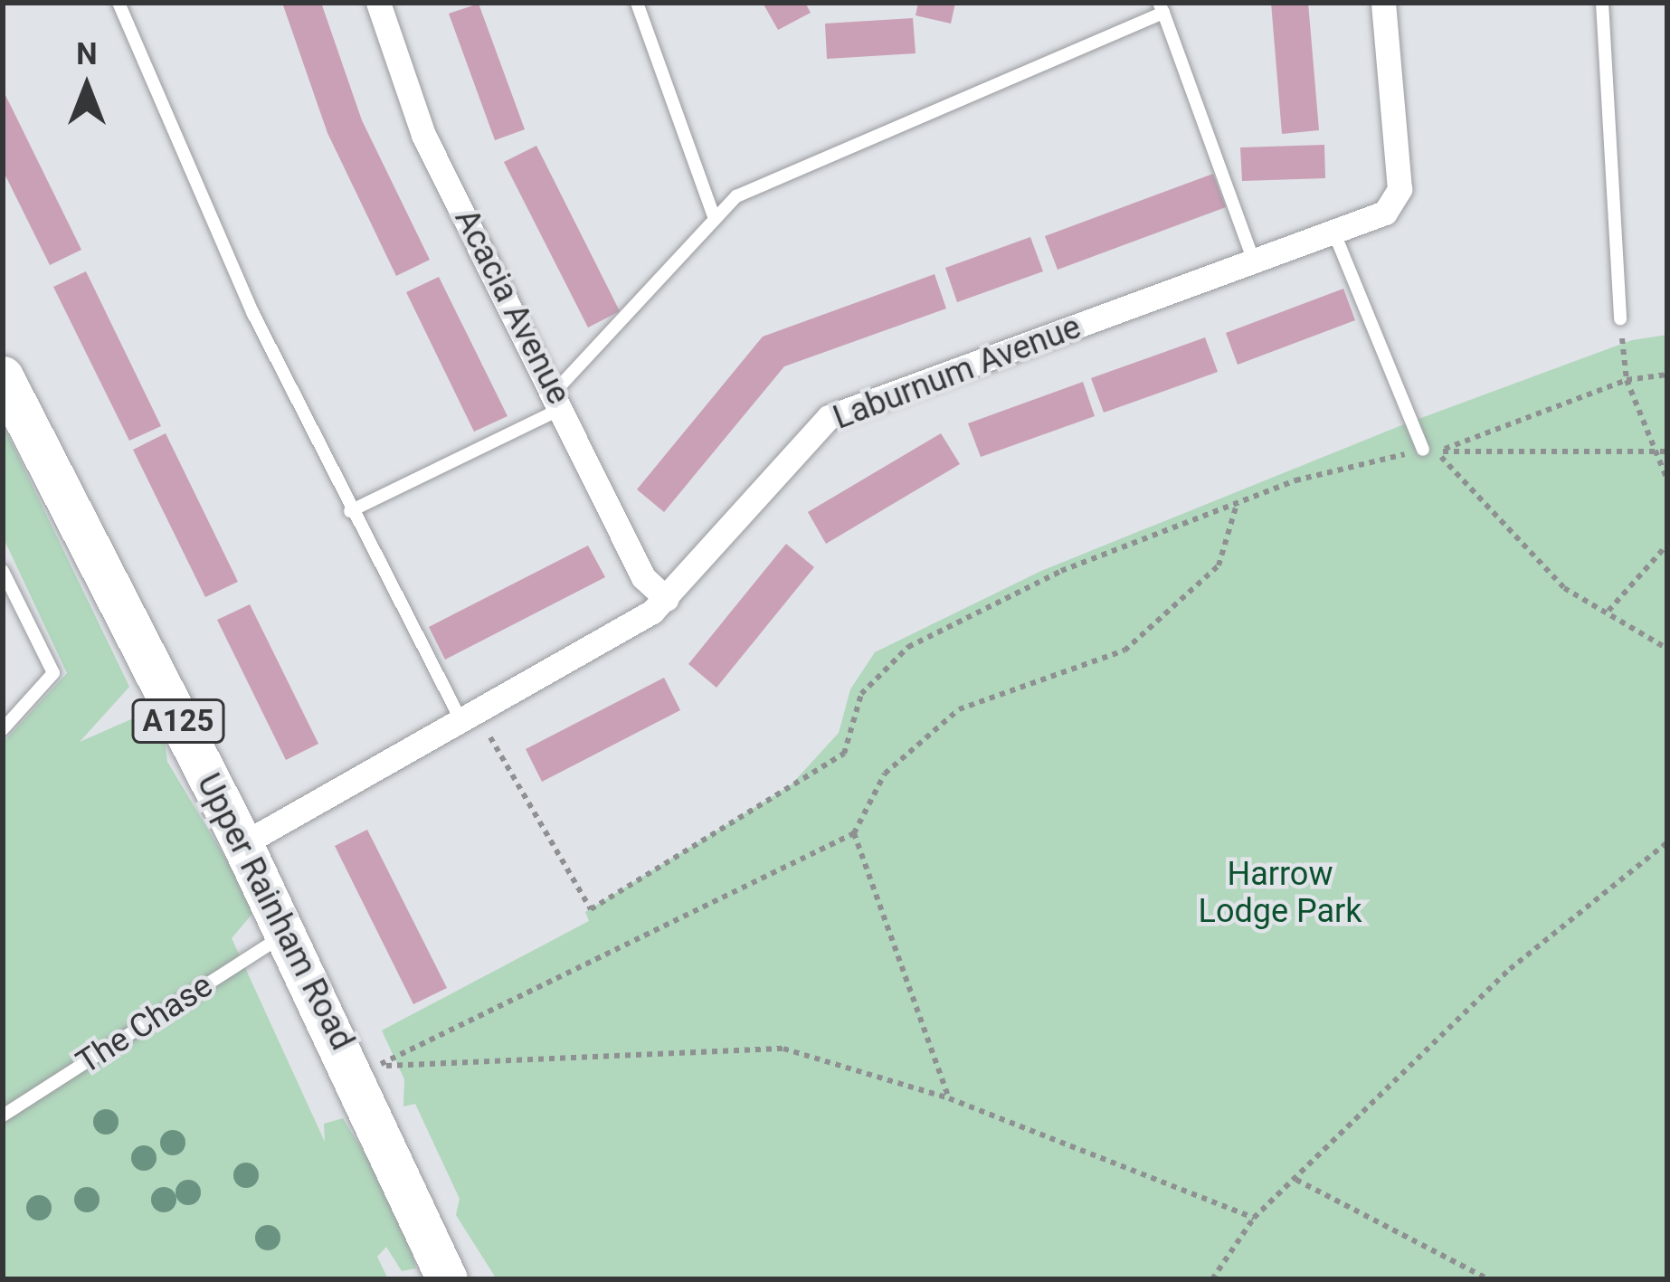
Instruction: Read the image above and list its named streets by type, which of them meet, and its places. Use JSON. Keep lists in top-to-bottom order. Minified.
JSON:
{"streets":{"main road":["A125","Upper Rainham Road"],"street":["Acacia Avenue","Laburnum Avenue"],"lane":["The Chase"]},"crossings":[["Acacia Avenue","Laburnum Avenue"],["Laburnum Avenue","Upper Rainham Road"],["Upper Rainham Road","The Chase"]],"parks":["Harrow Lodge Park"],"north":"top"}
